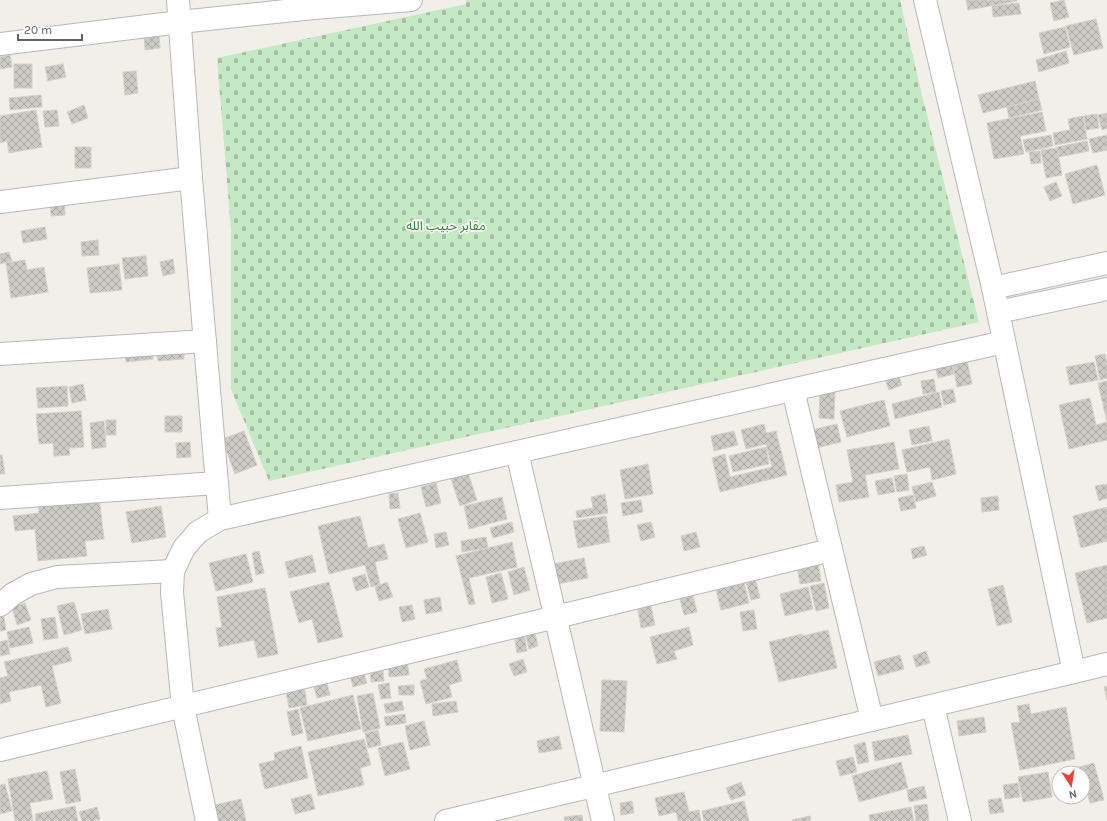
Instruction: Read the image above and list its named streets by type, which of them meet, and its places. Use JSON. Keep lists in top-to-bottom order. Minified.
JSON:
{"parks":["مقابر حبيب الله"],"scale_bar":"20 m","north":"bottom"}
